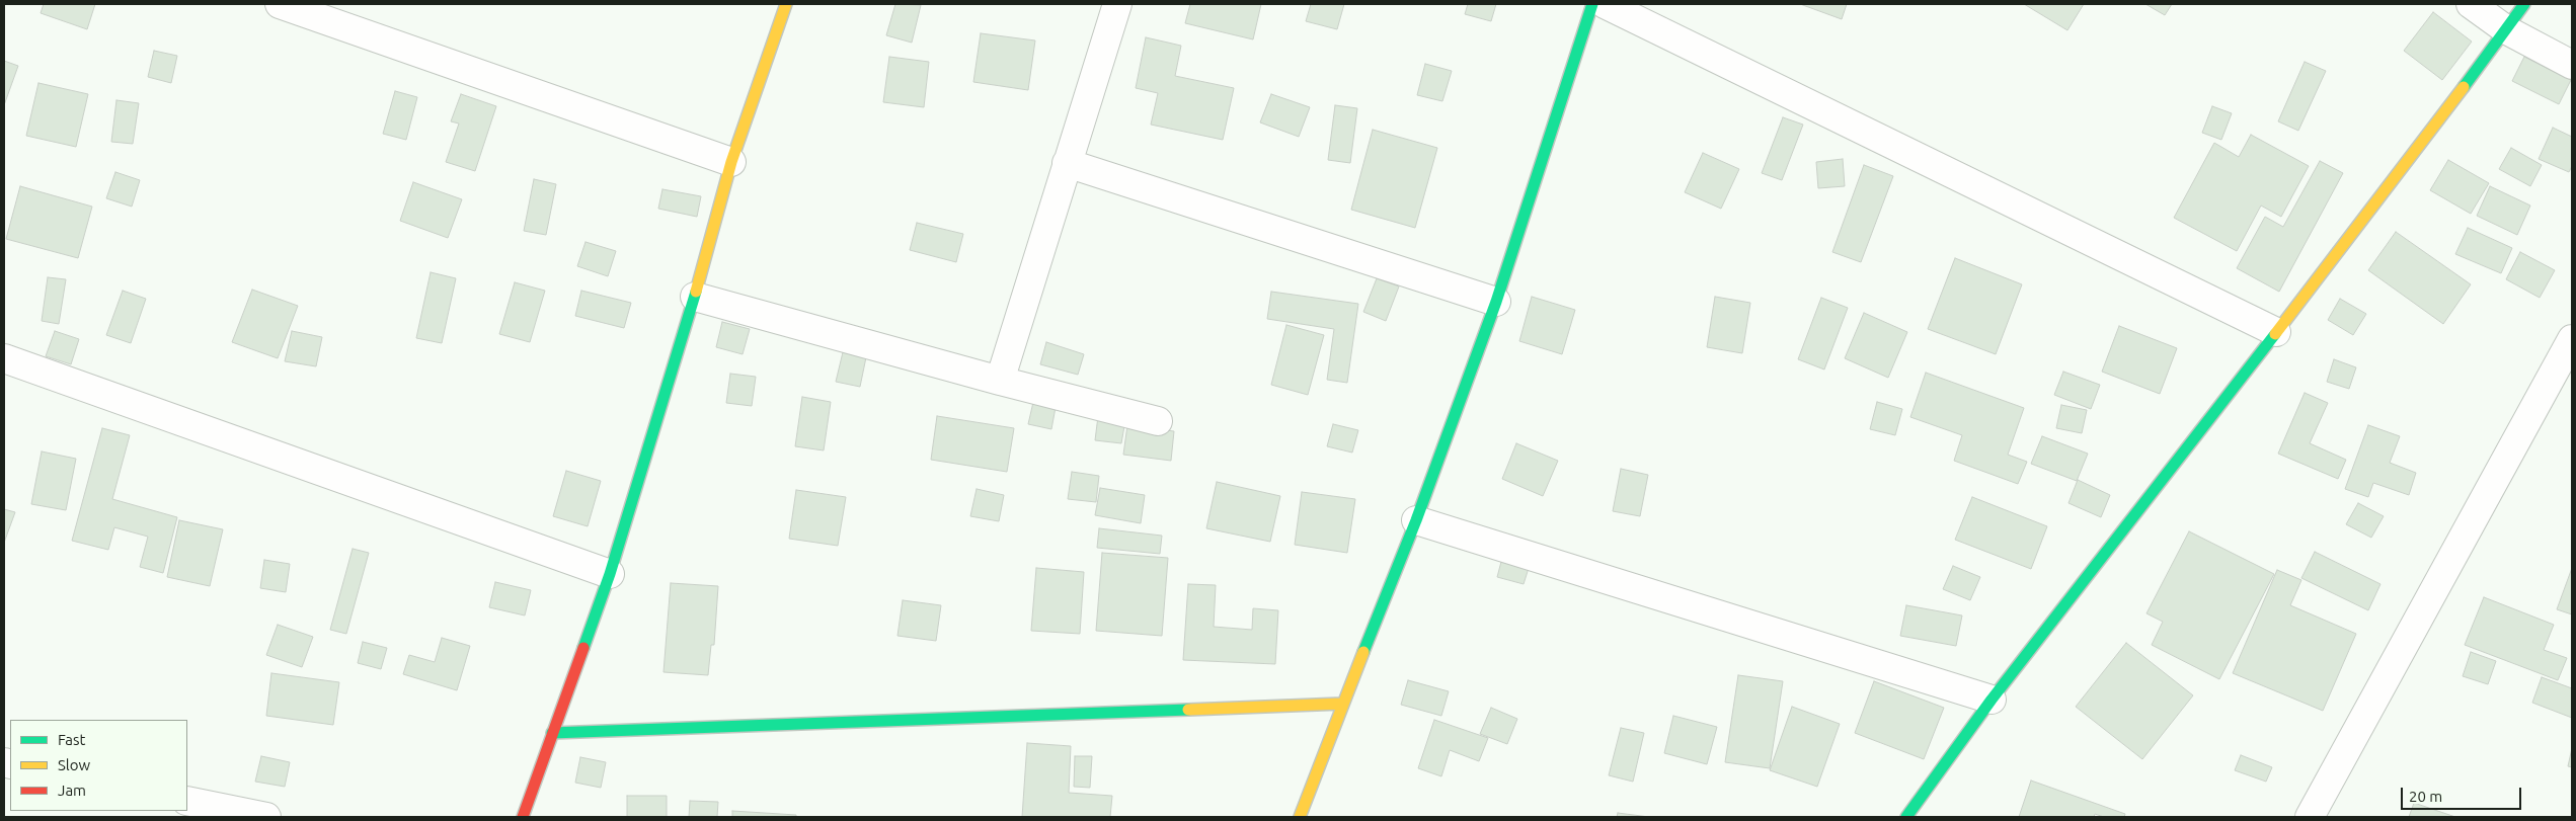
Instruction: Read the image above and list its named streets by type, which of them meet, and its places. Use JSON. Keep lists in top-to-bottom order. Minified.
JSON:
{"legend":["Fast","Slow","Jam"],"scale_bar":"20 m"}
